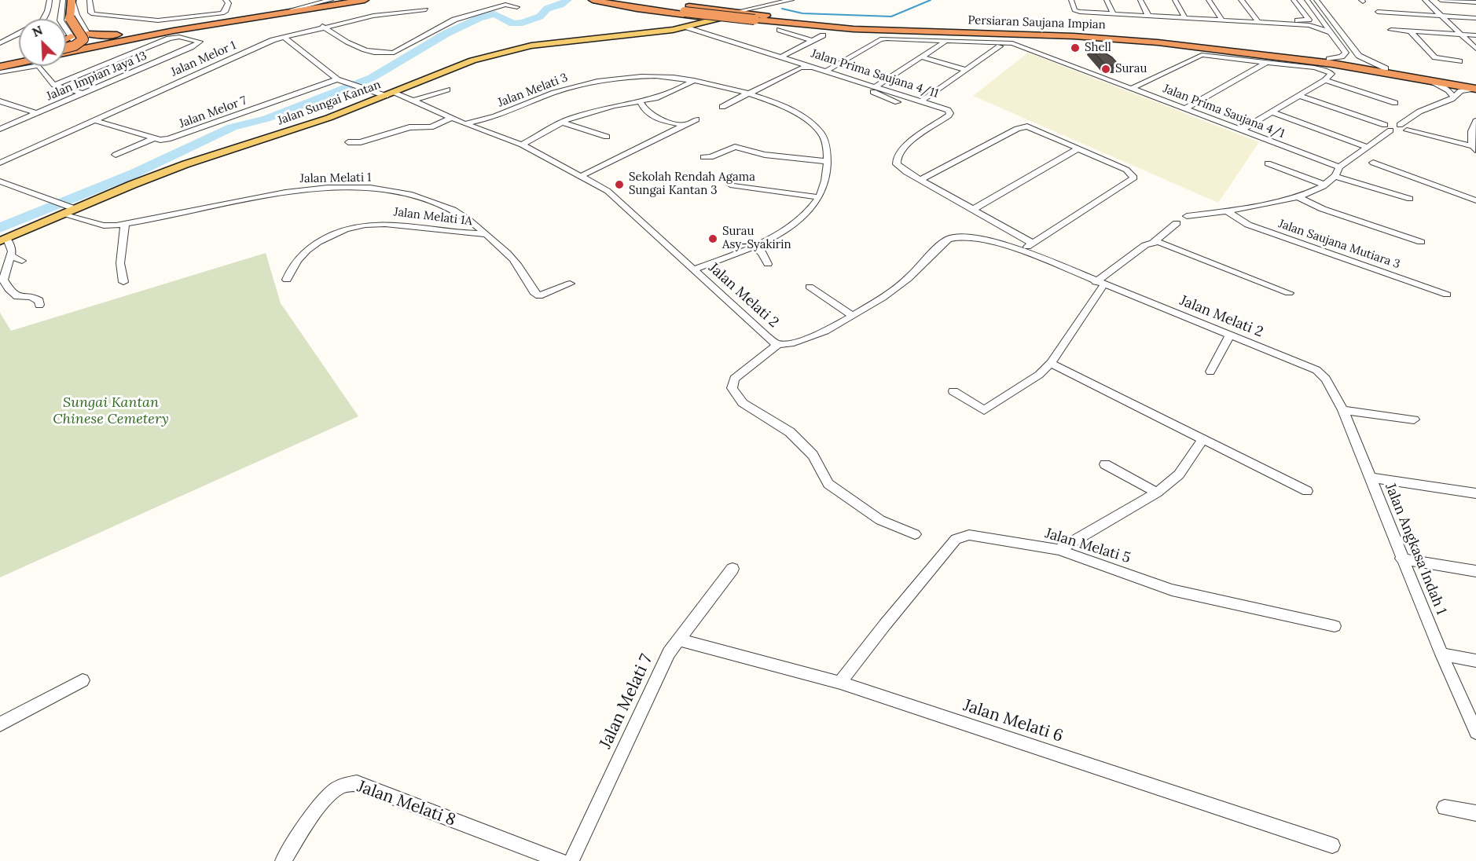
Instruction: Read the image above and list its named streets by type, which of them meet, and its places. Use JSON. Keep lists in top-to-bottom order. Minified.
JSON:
{"streets":{"highway":["Persiaran Saujana Impian"],"main road":["Jalan Sungai Kantan"],"street":["Jalan Melor 1","Jalan Prima Saujana 4/11","Jalan Impian Jaya 13","Jalan Melati 3","Jalan Prima Saujana 4/1","Jalan Melor 7","Jalan Melati 1","Jalan Melati 1A","Jalan Saujana Mutiara 3","Jalan Melati 2","Jalan Melati 5","Jalan Angkasa Indah 1","Jalan Melati 7","Jalan Melati 6","Jalan Melati 8"]},"crossings":[["Jalan Melor 1","Jalan Melor 7"],["Jalan Melor 1","Jalan Melati 2"],["Jalan Prima Saujana 4/11","Jalan Sungai Kantan"],["Jalan Prima Saujana 4/11","Jalan Prima Saujana 4/1"],["Jalan Melati 3","Jalan Melati 2"],["Jalan Sungai Kantan","Jalan Melati 1"],["Jalan Sungai Kantan","Jalan Melati 2"],["Jalan Melor 7","Jalan Melati 2"],["Jalan Melati 1","Jalan Melati 1A"],["Jalan Melati 2","Jalan Angkasa Indah 1"],["Jalan Melati 5","Jalan Melati 6"],["Jalan Melati 7","Jalan Melati 6"],["Jalan Melati 7","Jalan Melati 8"]],"parks":["Sungai Kantan Chinese Cemetery"],"places":["Shell","Surau","Sekolah Rendah Agama Sungai Kantan 3","Surau Asy-Syakirin"],"north":"top left"}
